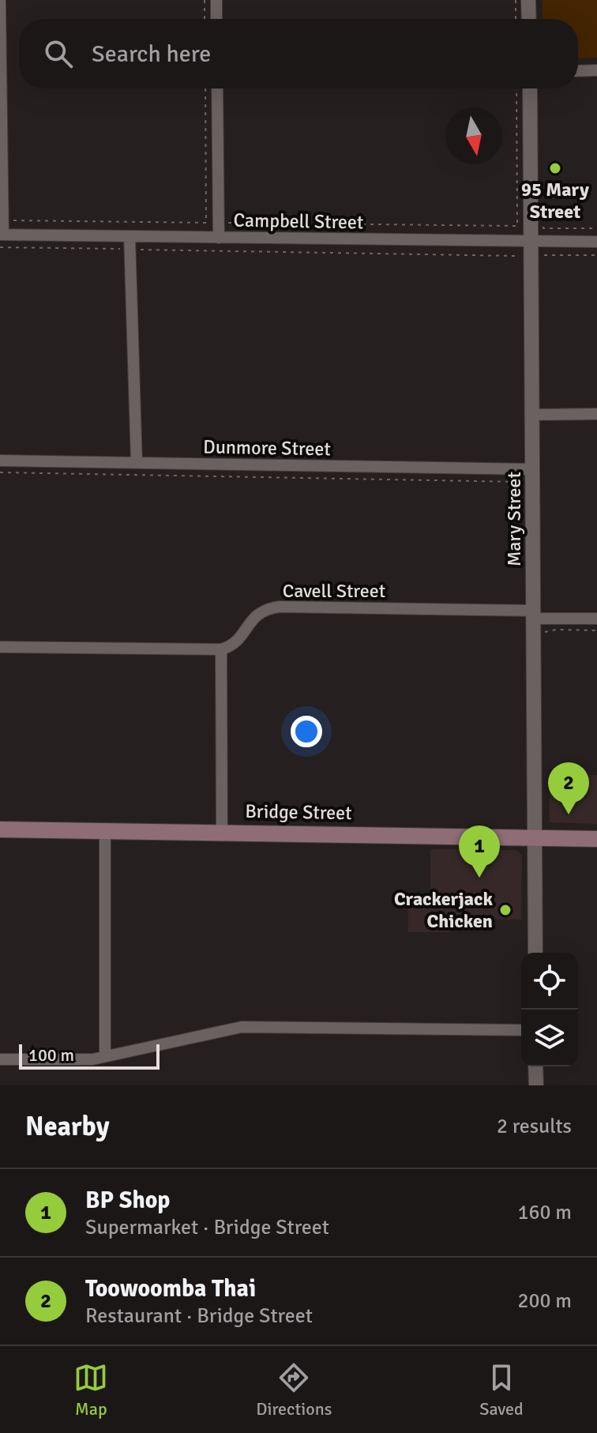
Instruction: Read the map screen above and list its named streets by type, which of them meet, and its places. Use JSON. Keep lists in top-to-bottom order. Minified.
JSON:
{"streets":{"main road":["Bridge Street"],"street":["Campbell Street","Dunmore Street","Mary Street","Cavell Street"]},"crossings":[["Campbell Street","Mary Street"],["Dunmore Street","Mary Street"],["Mary Street","Cavell Street"],["Mary Street","Bridge Street"]],"places":["95 Mary Street","Crackerjack Chicken"],"scale_bar":"100 m","north":"bottom","page":{"search":"Search here","pins":["2","1"],"scale":"100 m","heading":["Nearby","2 results"],"list":[{"mark":"1","name":"BP Shop","note":"Supermarket · Bridge Street","value":"160 m"},{"mark":"2","name":"Toowoomba Thai","note":"Restaurant · Bridge Street","value":"200 m"}],"nav":["Map","Directions","Saved"]}}
